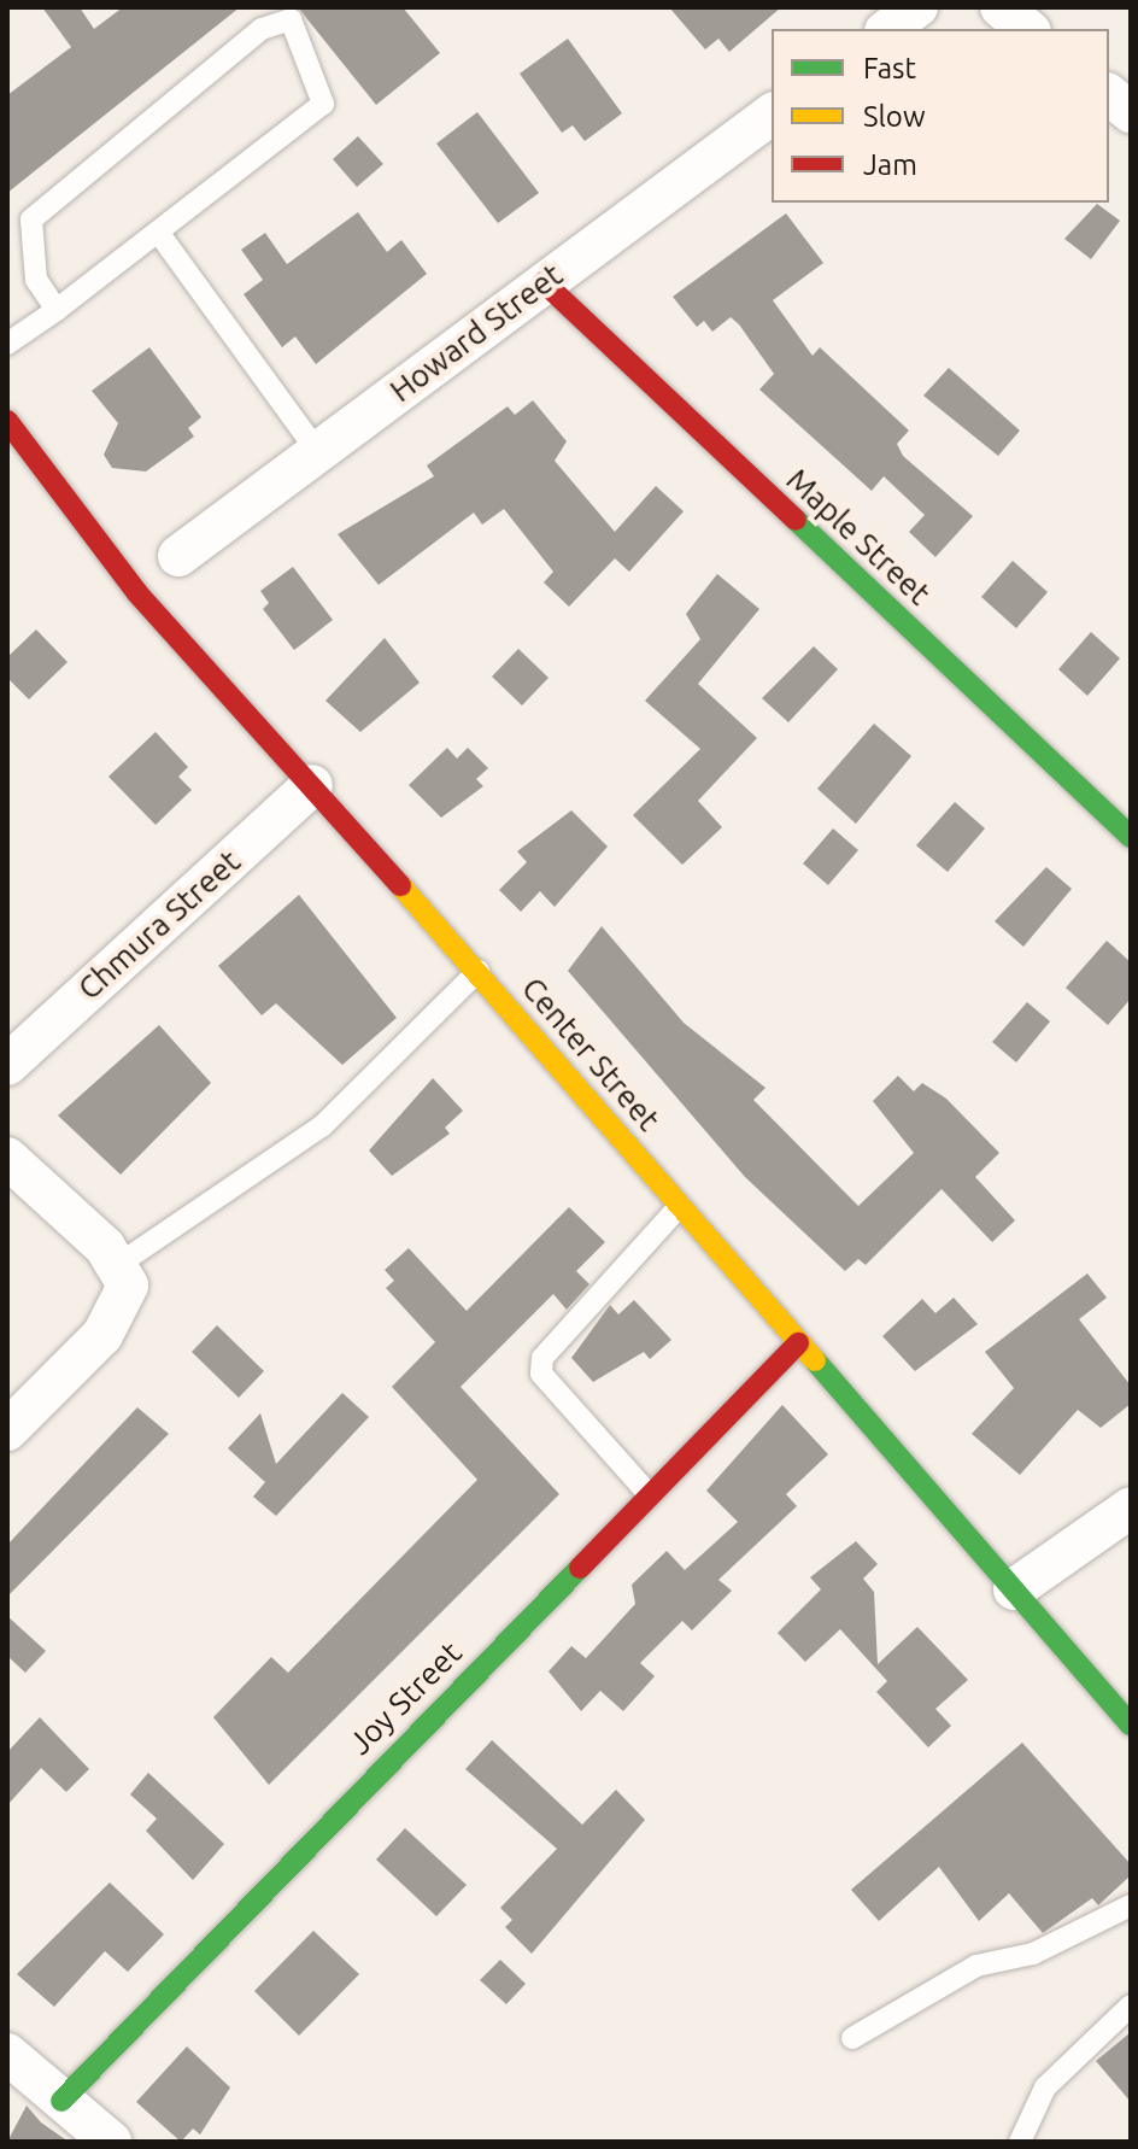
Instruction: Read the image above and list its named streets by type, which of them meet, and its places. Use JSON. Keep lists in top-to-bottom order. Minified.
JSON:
{"streets":{"street":["Howard Street","Maple Street","Chmura Street","Center Street","Joy Street"]},"crossings":[["Howard Street","Maple Street"],["Chmura Street","Center Street"],["Center Street","Joy Street"]],"legend":["Fast","Slow","Jam"]}
